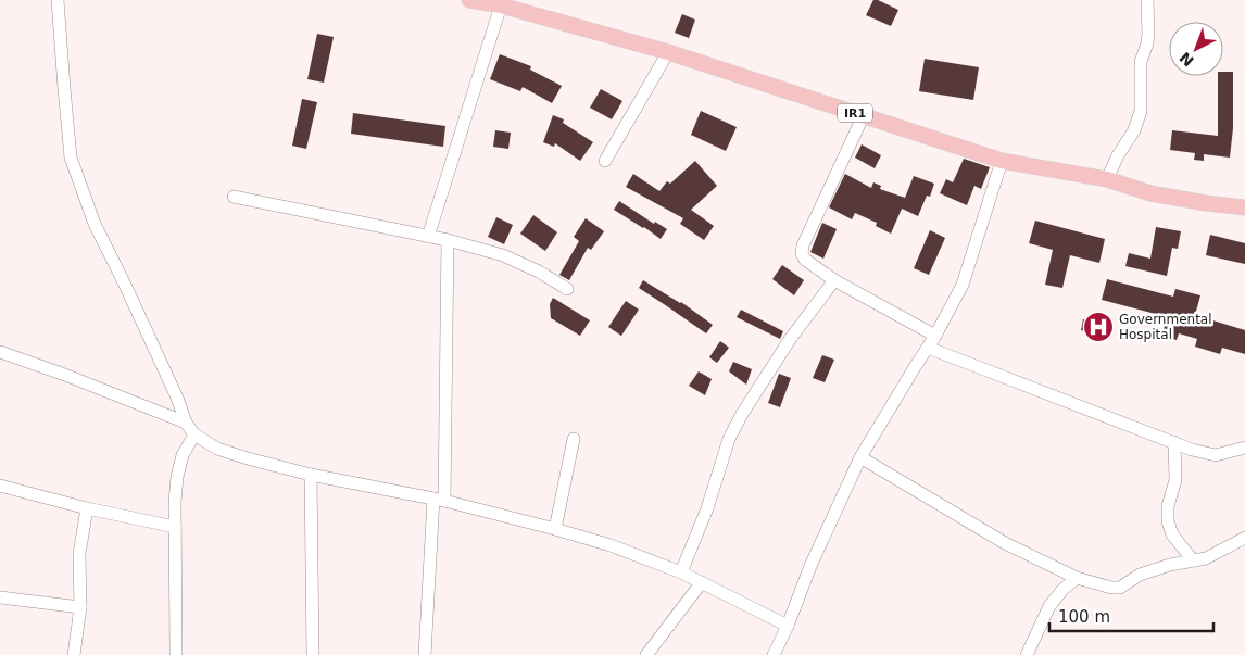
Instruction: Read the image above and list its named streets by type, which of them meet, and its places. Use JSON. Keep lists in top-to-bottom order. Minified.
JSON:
{"streets":{"main road":["IR1"]},"places":{"hospital":["Governmental Hospital"]},"scale_bar":"100 m","north":"bottom left"}
